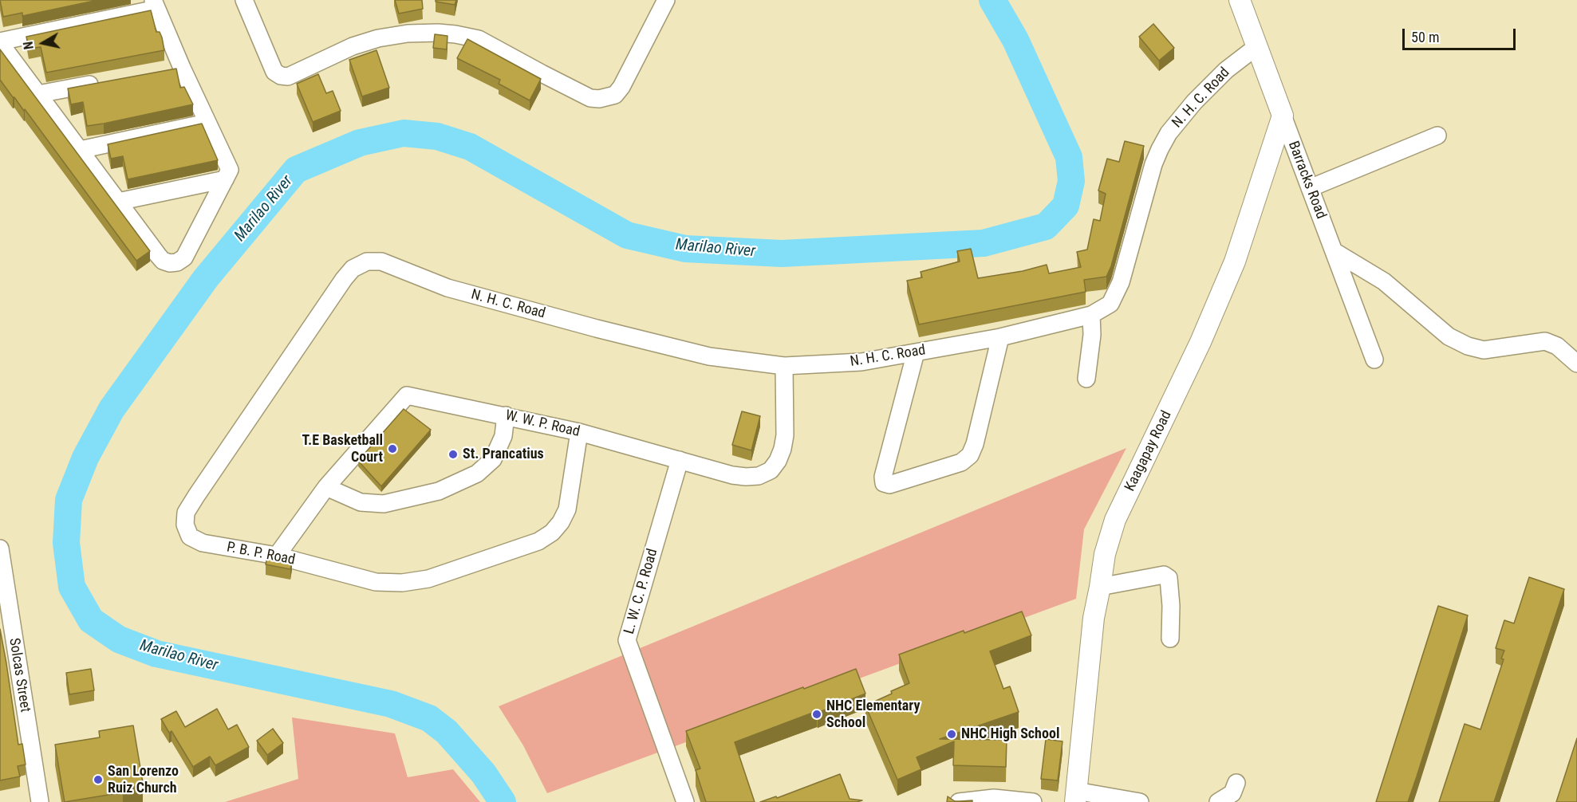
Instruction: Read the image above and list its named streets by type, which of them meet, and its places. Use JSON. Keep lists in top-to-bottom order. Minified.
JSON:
{"streets":{"street":["N. H. C. Road","Barracks Road","W. W. P. Road","Kaagapay Road","P. B. P. Road","L. W. C. P. Road","Solcas Street"]},"crossings":[["N. H. C. Road","Barracks Road"],["N. H. C. Road","W. W. P. Road"],["N. H. C. Road","P. B. P. Road"],["Barracks Road","Kaagapay Road"],["W. W. P. Road","P. B. P. Road"],["W. W. P. Road","L. W. C. P. Road"]],"water":["Marilao River"],"places":["T.E Basketball Court","St. Prancatius","NHC Elementary School","NHC High School","San Lorenzo Ruiz Church"],"scale_bar":"50 m","north":"left"}
